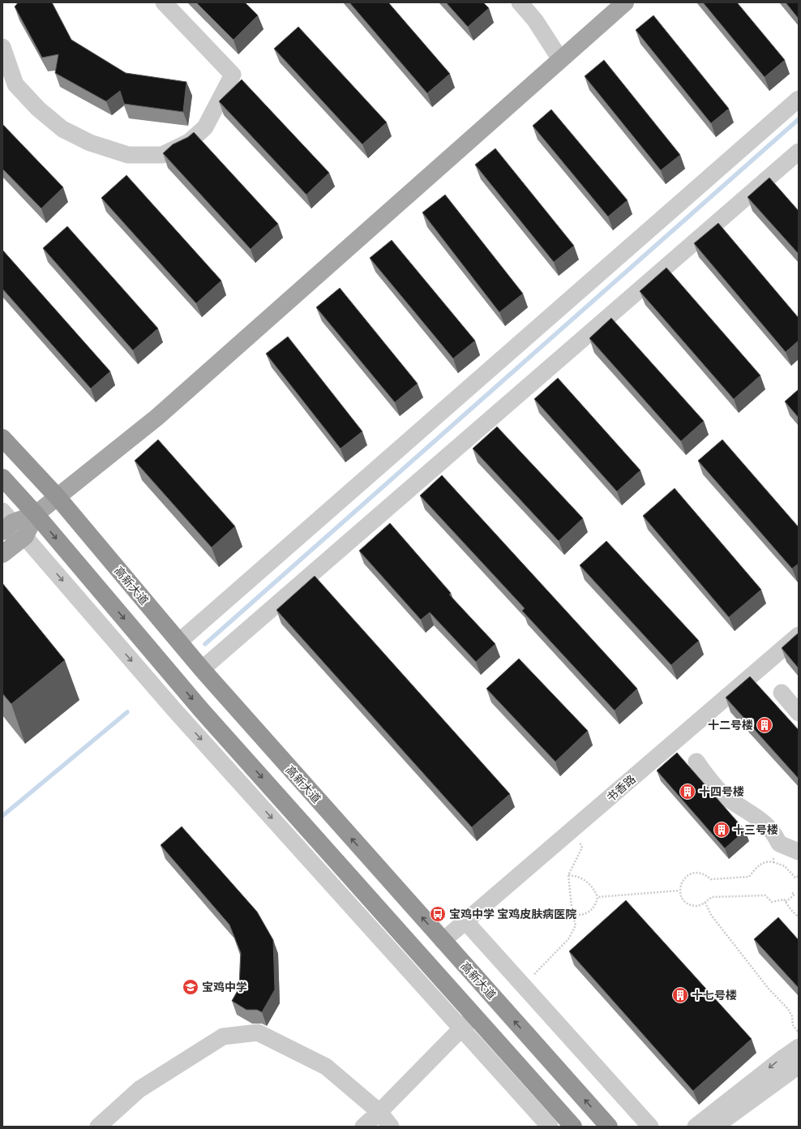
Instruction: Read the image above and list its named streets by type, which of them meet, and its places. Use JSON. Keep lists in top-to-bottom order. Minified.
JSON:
{"streets":{"highway":["高新大道"],"street":["书香路"]},"crossings":[["高新大道","书香路"]],"places":{"building":["十二号楼","十四号楼","十三号楼","十七号楼"],"bus stop":["宝鸡中学 宝鸡皮肤病医院"],"school or university":["宝鸡中学"]}}
